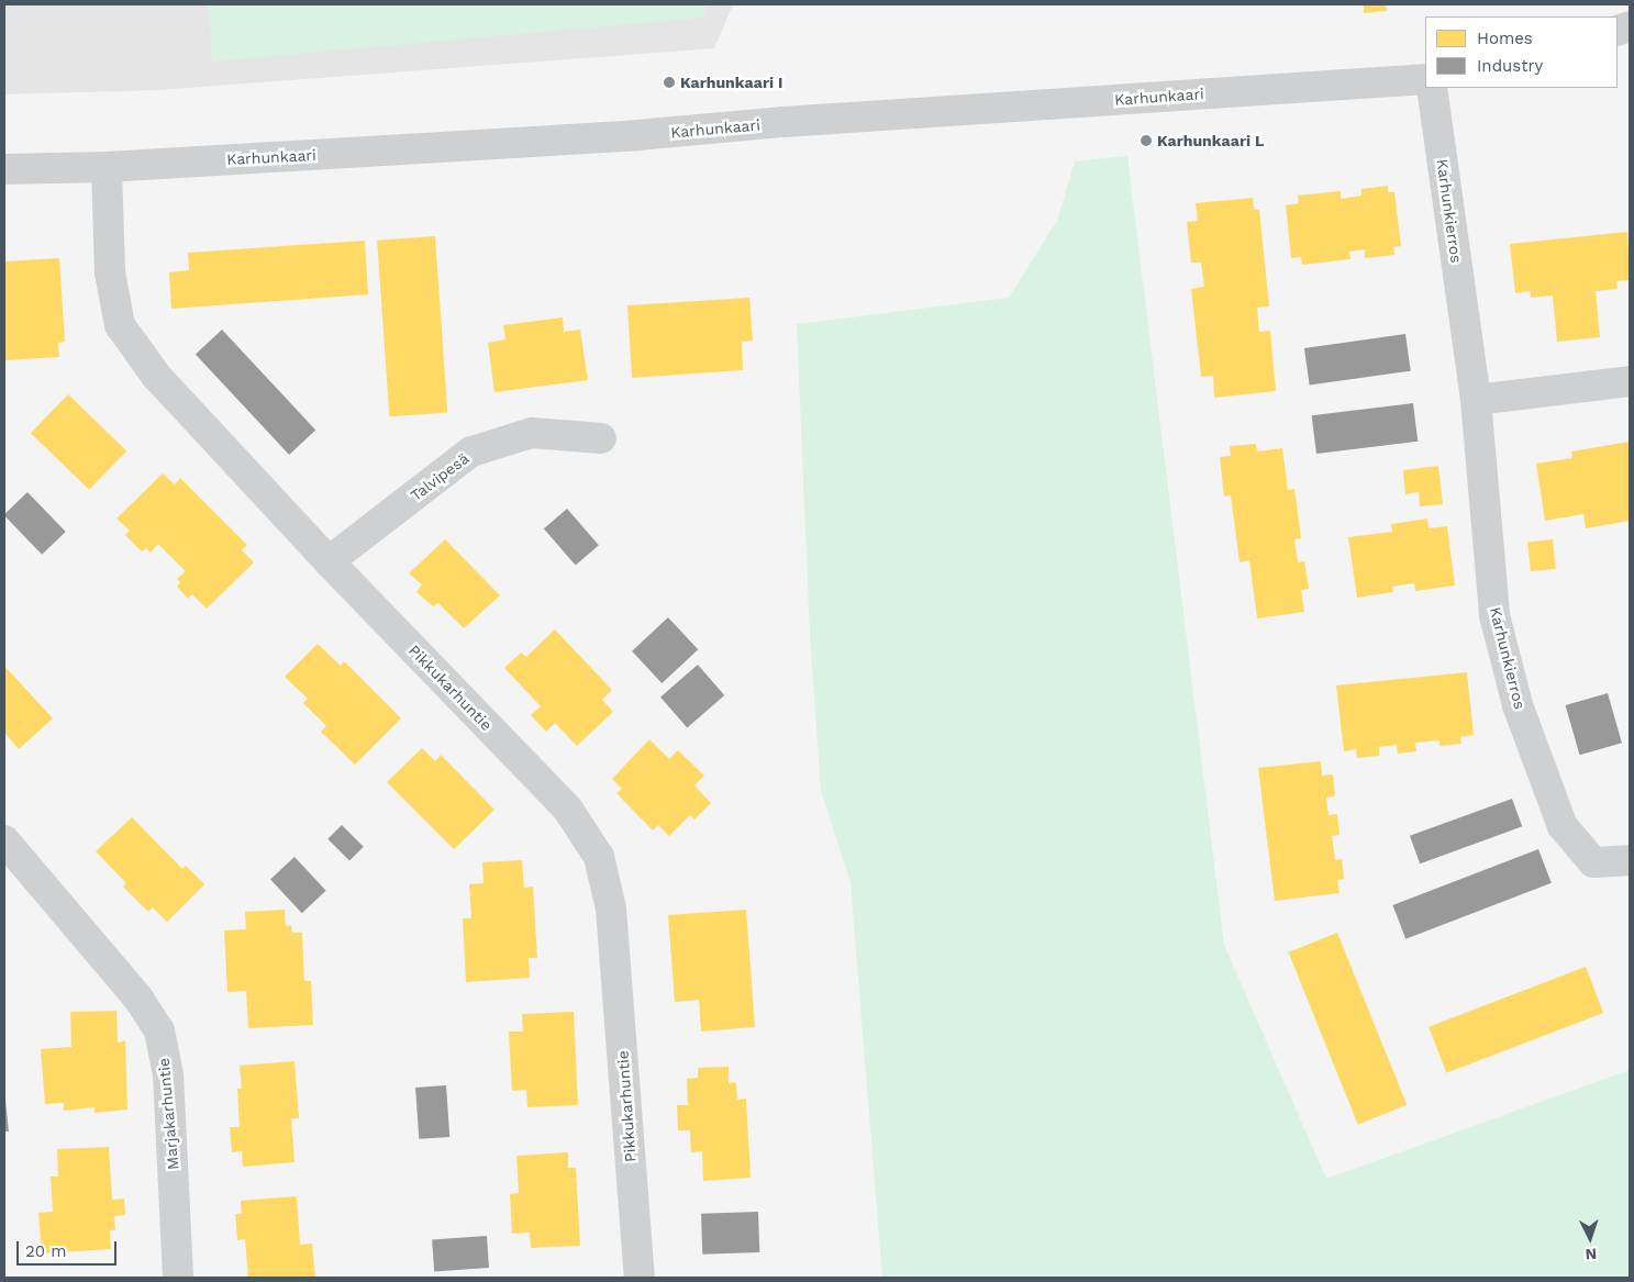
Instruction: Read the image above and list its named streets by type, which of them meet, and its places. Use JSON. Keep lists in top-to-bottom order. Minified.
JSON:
{"streets":{"street":["Karhunkaari","Karhunkierros","Talvipesä","Pikkukarhuntie","Marjakarhuntie"]},"crossings":[["Karhunkaari","Pikkukarhuntie"],["Talvipesä","Pikkukarhuntie"]],"places":["Karhunkaari I","Karhunkaari L"],"legend":["Homes","Industry"],"scale_bar":"20 m","north":"bottom"}
